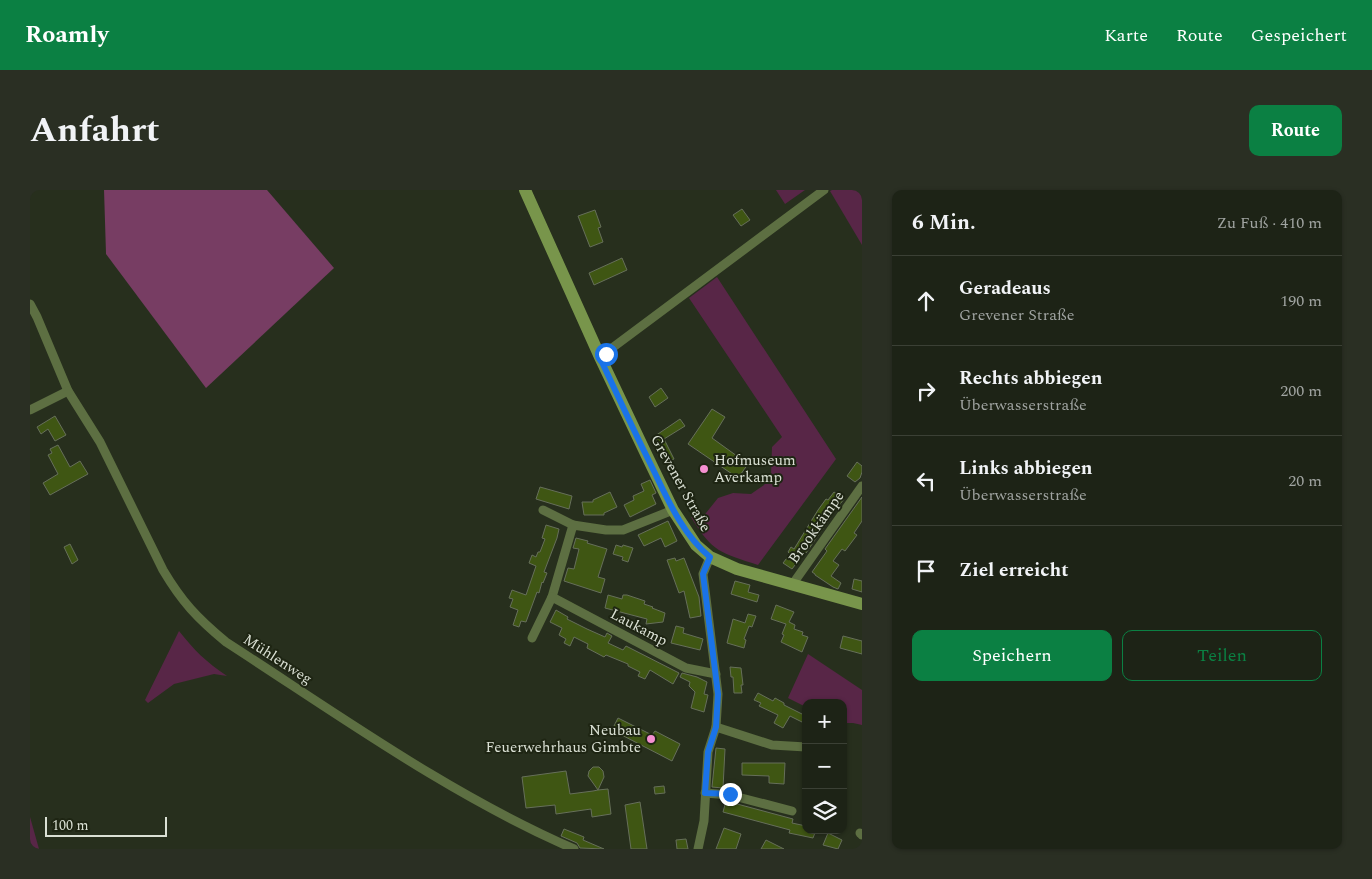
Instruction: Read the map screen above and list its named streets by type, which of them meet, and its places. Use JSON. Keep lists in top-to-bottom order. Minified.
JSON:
{"streets":{"street":["Grevener Straße","Brookkämpe","Laukamp","Mühlenweg"]},"crossings":[["Grevener Straße","Brookkämpe"]],"places":["Hofmuseum Averkamp","Neubau Feuerwehrhaus Gimbte"],"scale_bar":"100 m","page":{"header":"Roamly","nav":["Karte","Route","Gespeichert"],"title":"Anfahrt","buttons":["Route",["Speichern","Teilen"]],"heading":["6 Min.","Zu Fuß · 410 m"],"list":[["Geradeaus","Grevener Straße","190 m"],["Rechts abbiegen","Überwasserstraße","200 m"],["Links abbiegen","Überwasserstraße","20 m"],"Ziel erreicht"],"map_buttons":["+","−"],"scale":"100 m"}}
